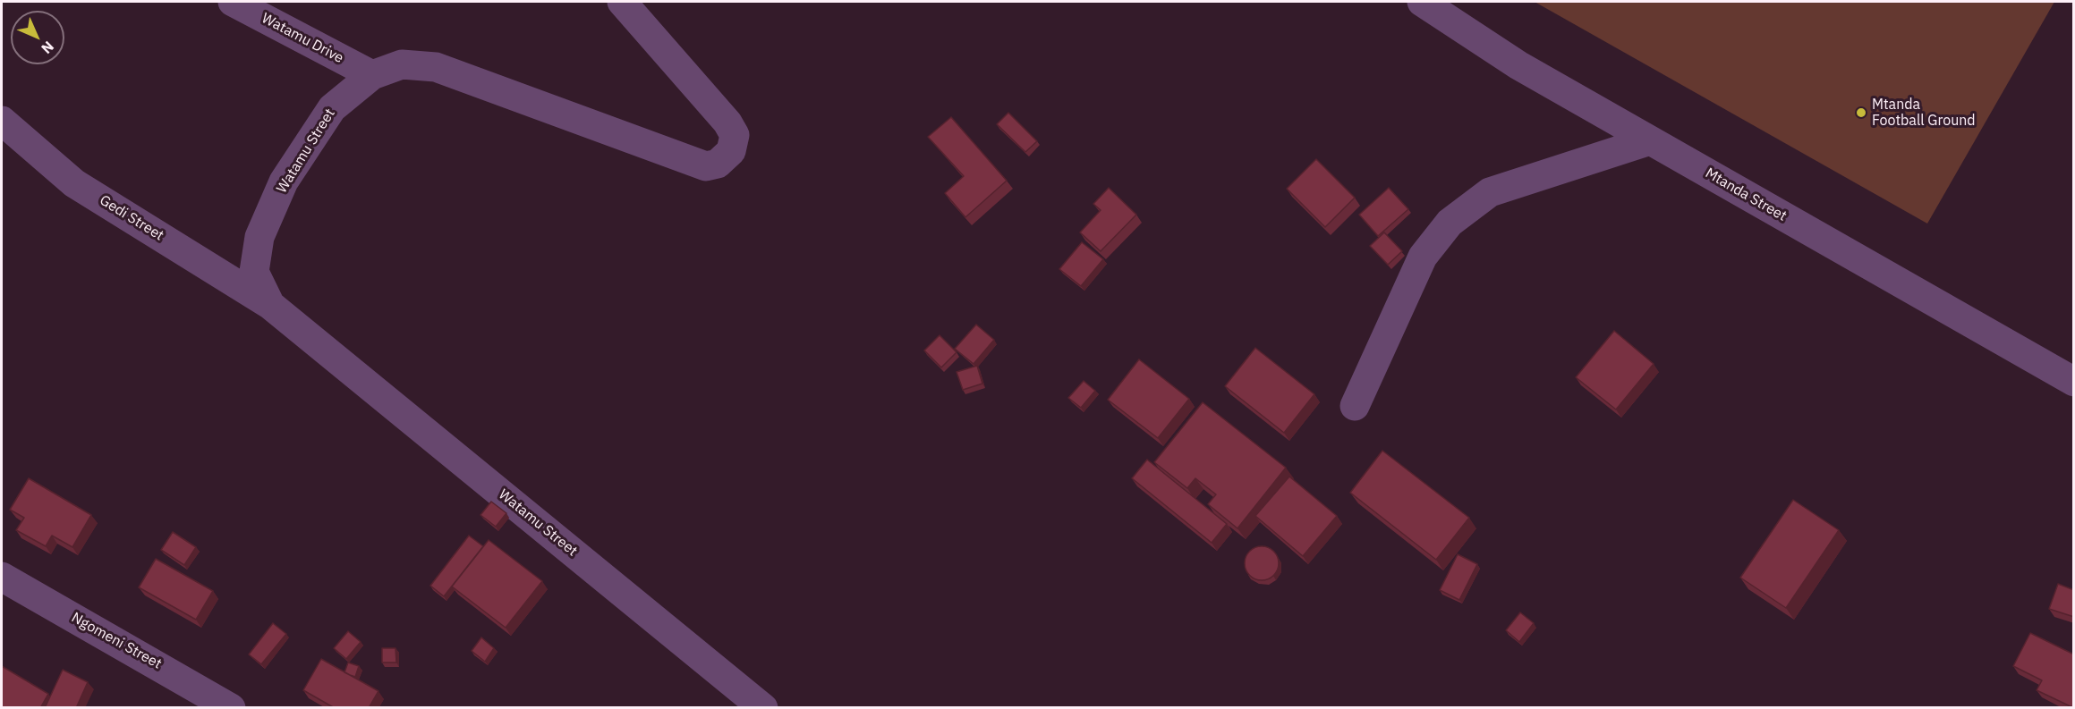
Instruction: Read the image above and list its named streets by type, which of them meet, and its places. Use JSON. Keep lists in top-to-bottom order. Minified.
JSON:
{"streets":{"street":["Watamu Drive","Watamu Street","Mtanda Street","Gedi Street","Ngomeni Street"]},"crossings":[["Watamu Drive","Watamu Street"],["Watamu Street","Gedi Street"]],"places":["Mtanda Football Ground"],"north":"bottom right"}
